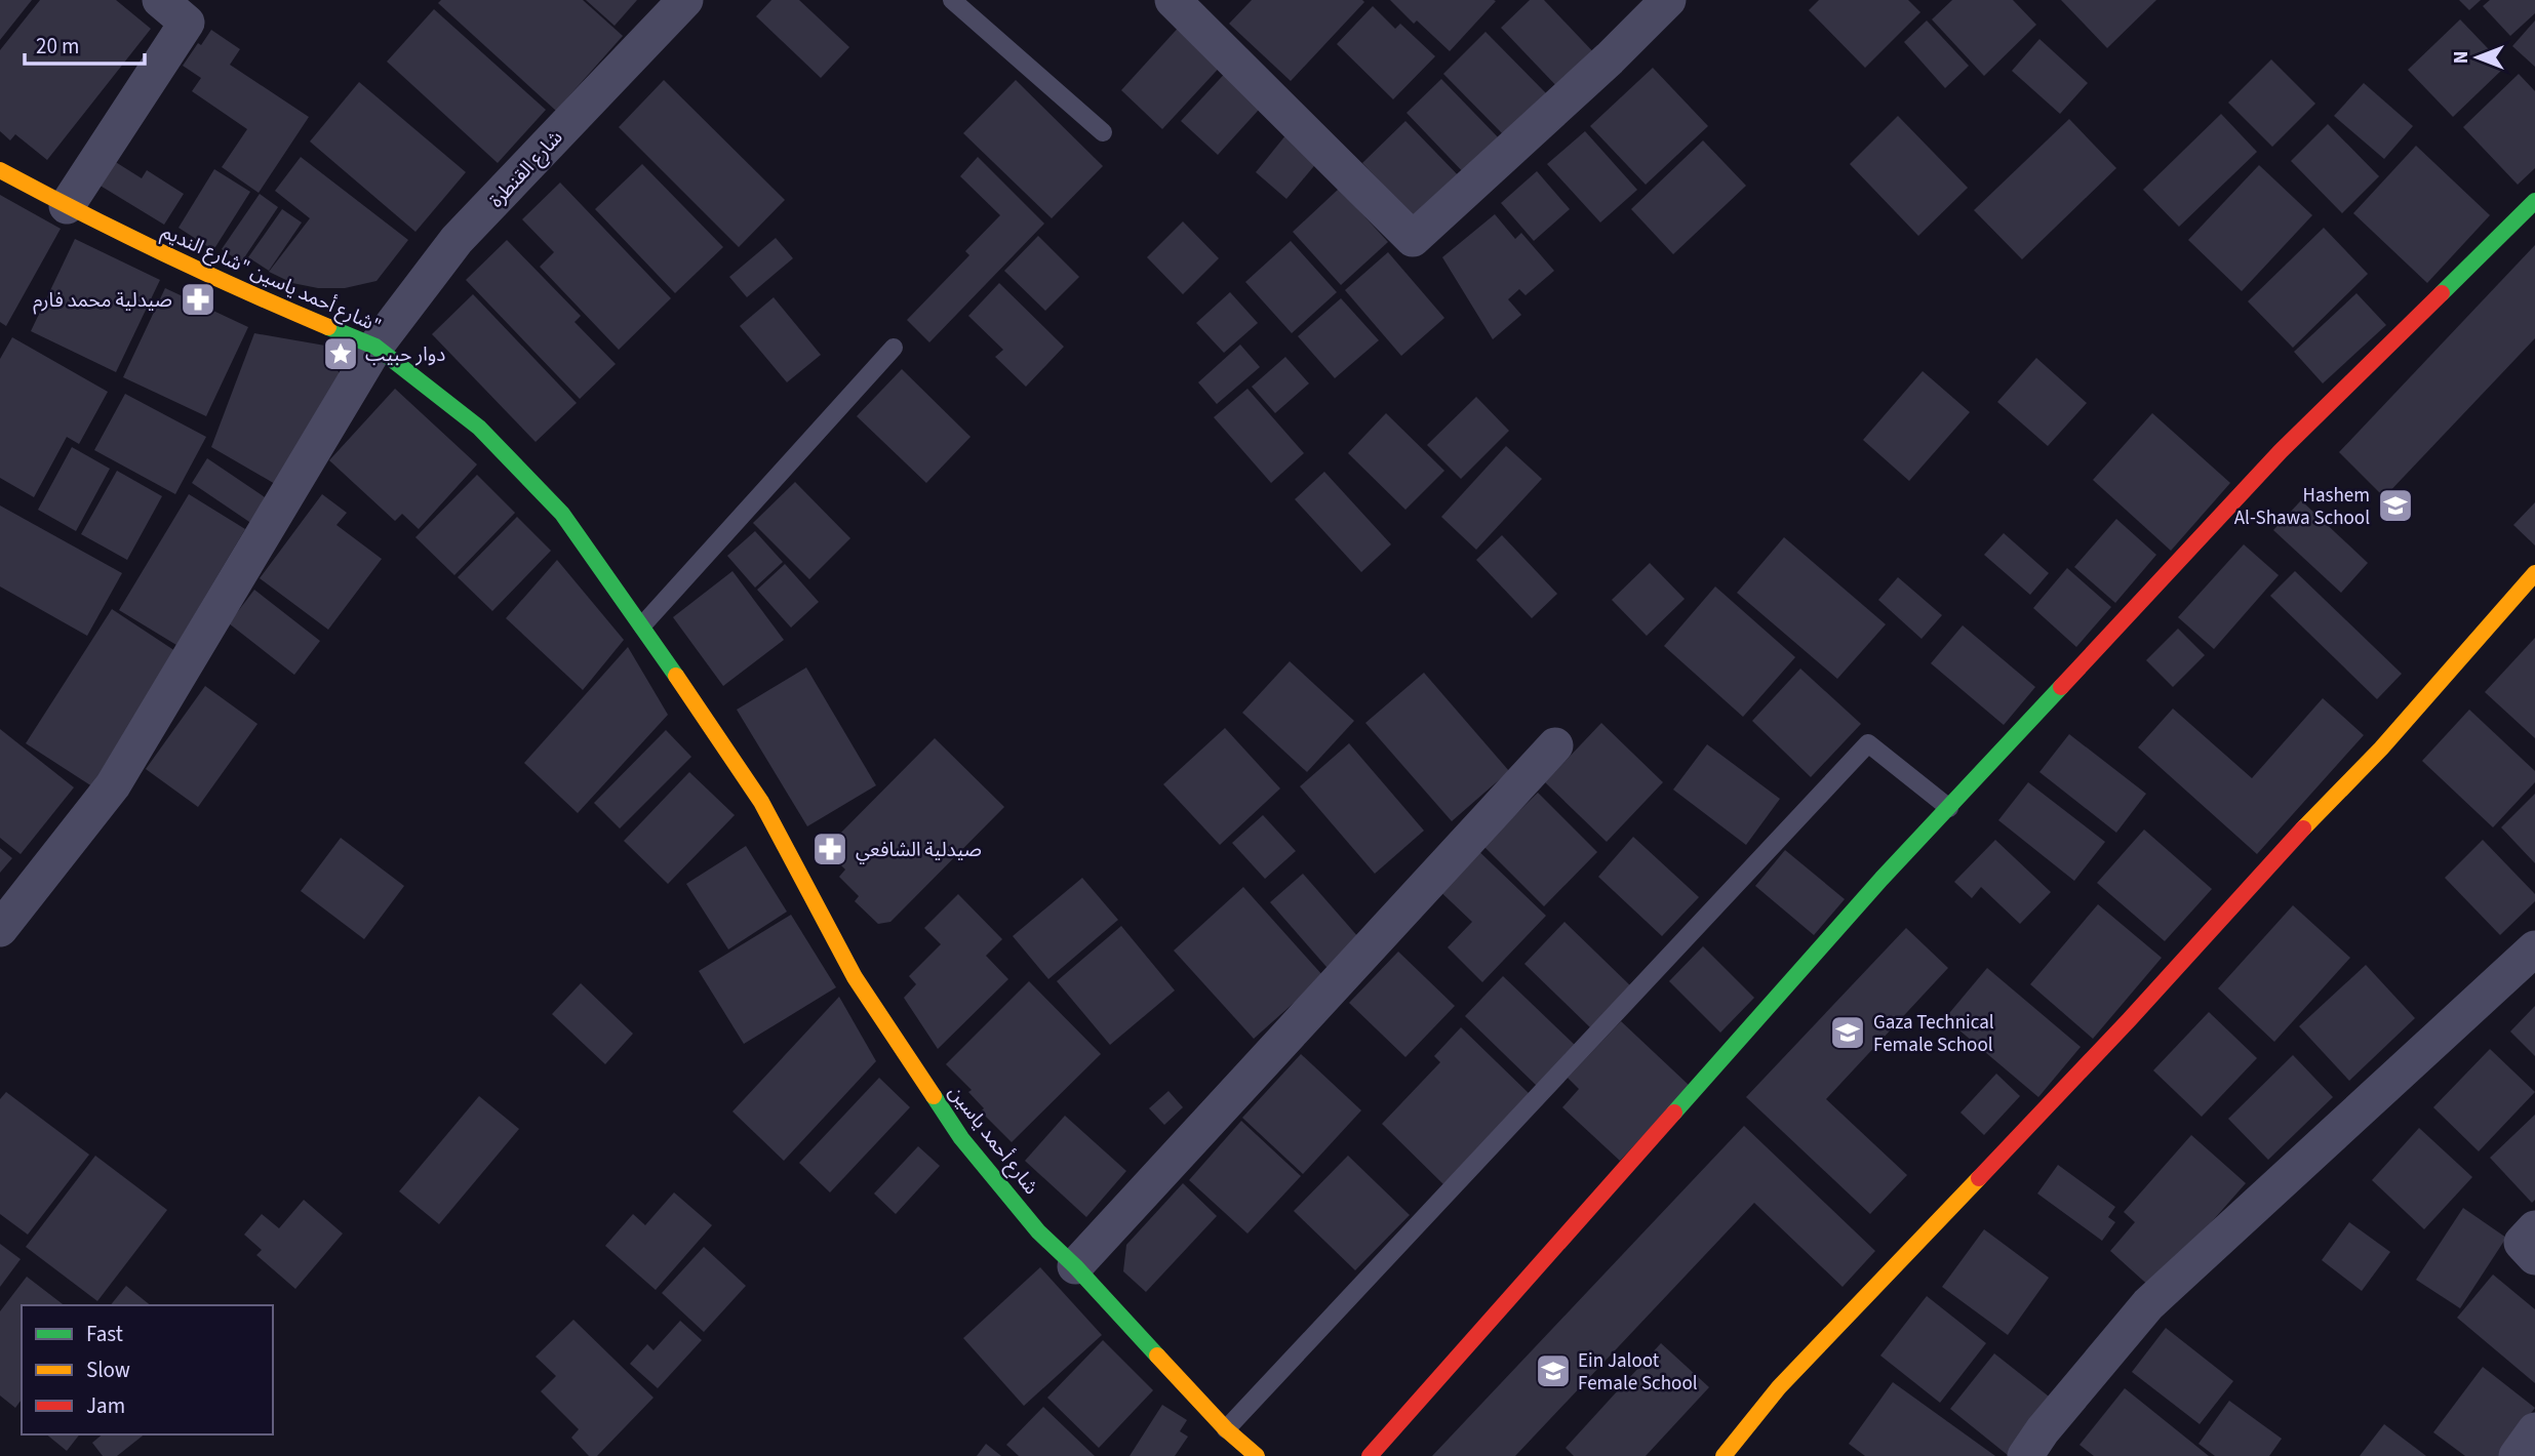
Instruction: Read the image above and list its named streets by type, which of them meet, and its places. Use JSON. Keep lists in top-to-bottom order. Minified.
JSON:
{"streets":{"street":["شارع القنطرة","شارع أحمد ياسين \"شارع النديم\"","شارع أحمد ياسين"]},"crossings":[["شارع القنطرة","شارع أحمد ياسين \"شارع النديم\""],["شارع أحمد ياسين \"شارع النديم\"","شارع أحمد ياسين"]],"places":{"pharmacy":["صيدلية محمد فارم","صيدلية الشافعي"],"place":["دوار حبيب"],"school or university":["Hashem Al-Shawa School","Gaza Technical Female School","Ein Jaloot Female School"]},"legend":["Fast","Slow","Jam"],"scale_bar":"20 m","north":"left"}
